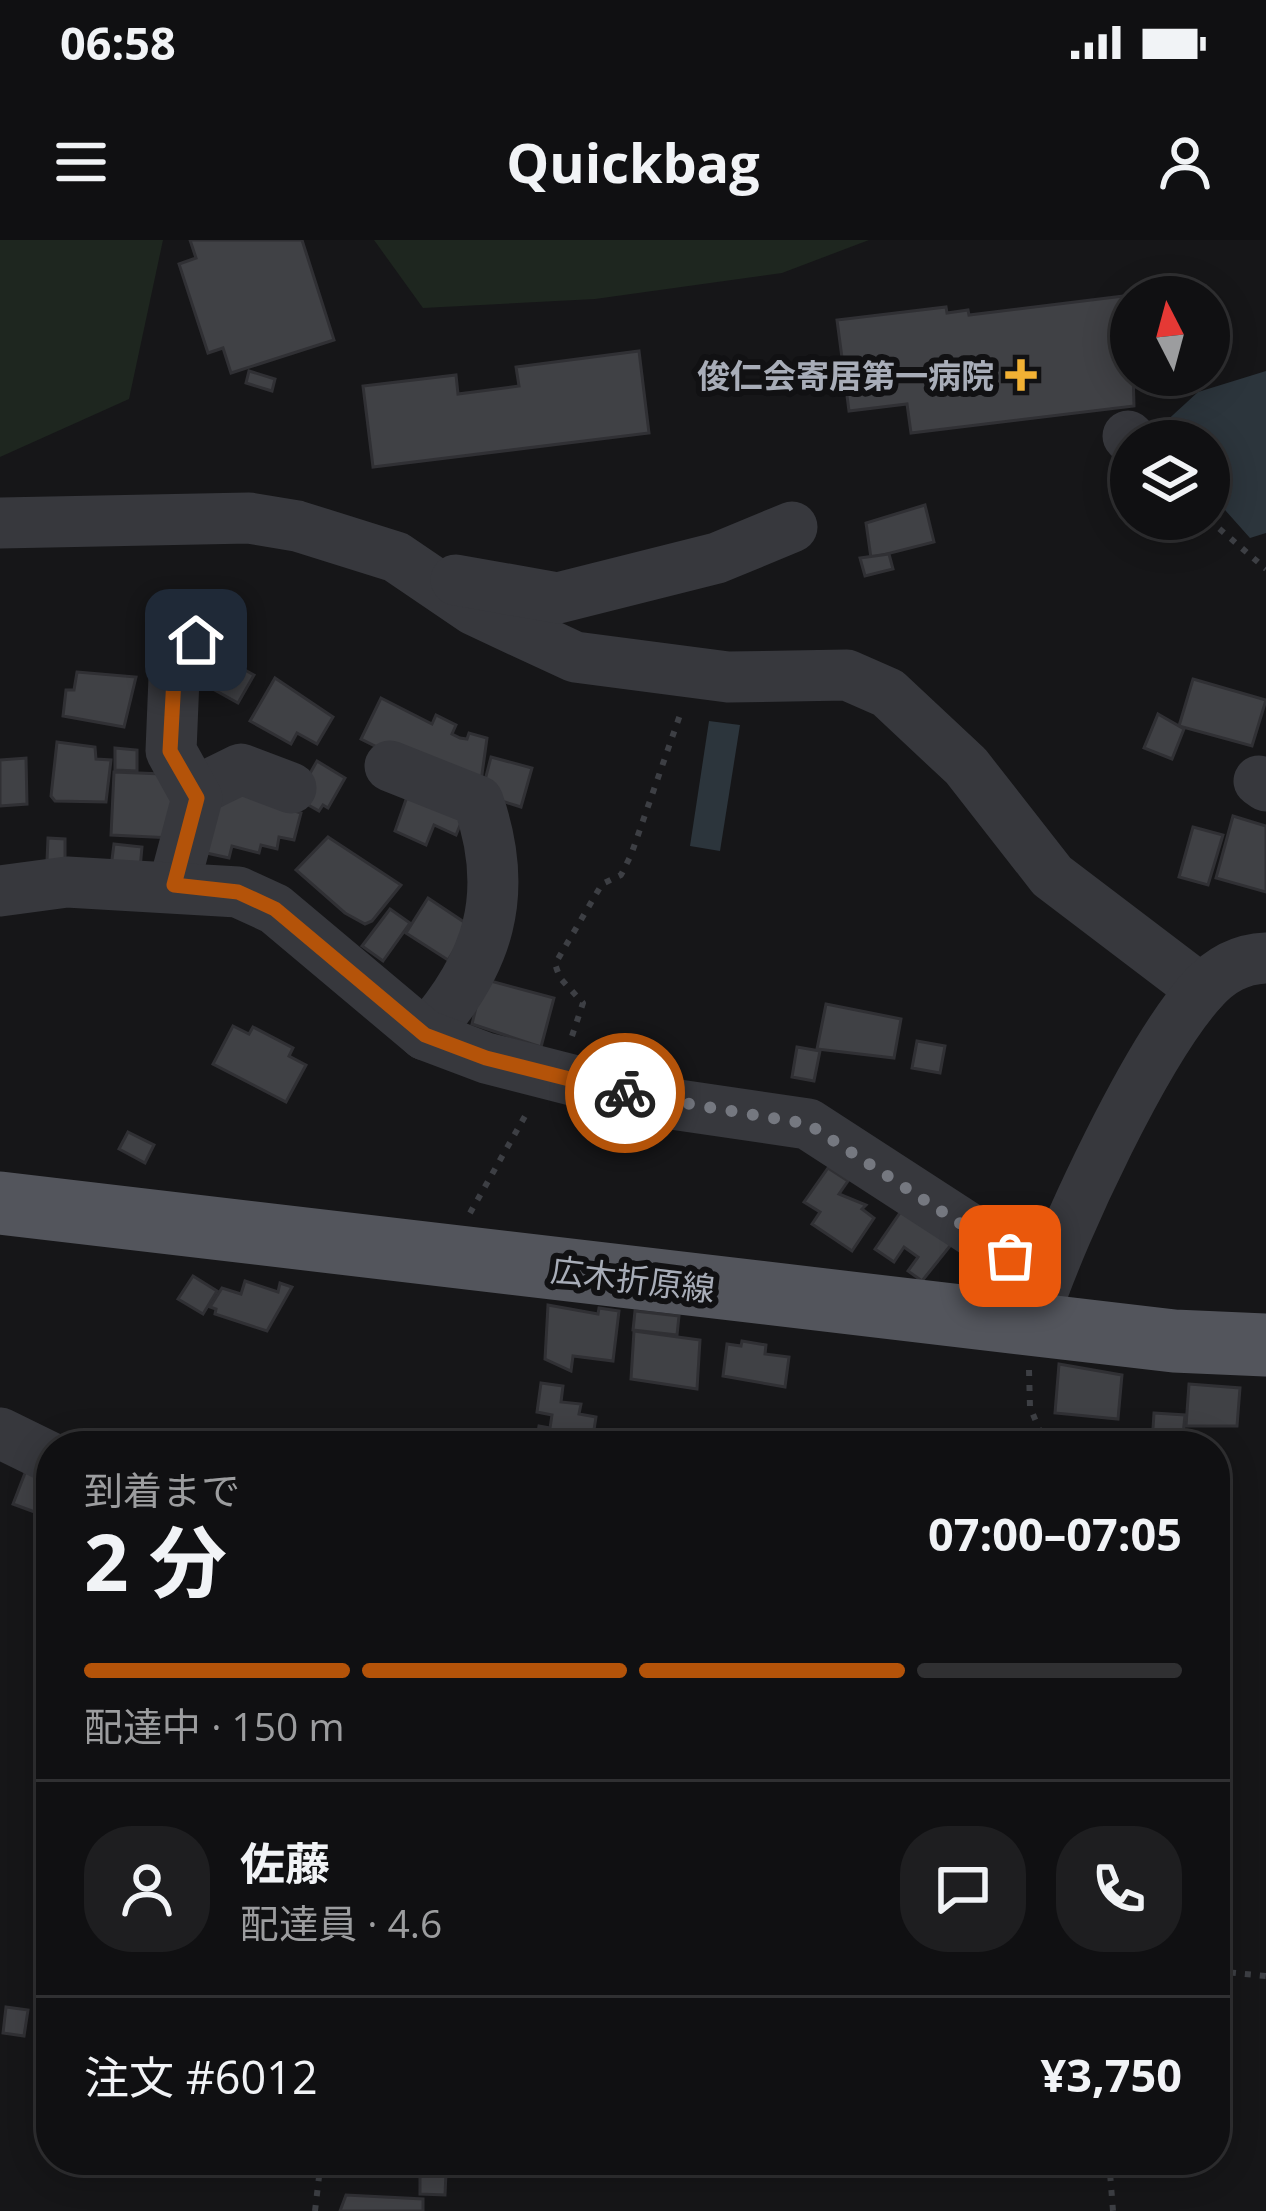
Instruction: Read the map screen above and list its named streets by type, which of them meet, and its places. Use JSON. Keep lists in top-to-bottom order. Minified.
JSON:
{"streets":{"main road":["広木折原線"]},"places":{"health":["俊仁会寄居第一病院"]},"north":"top","page":{"status":"06:58","header":"Quickbag","heading":["2 分","到着まで","07:00–07:05"],"panel":["佐藤","配達員 · 4.6","注文 #6012","¥3,750"],"bar":"配達中 · 150 m"}}
